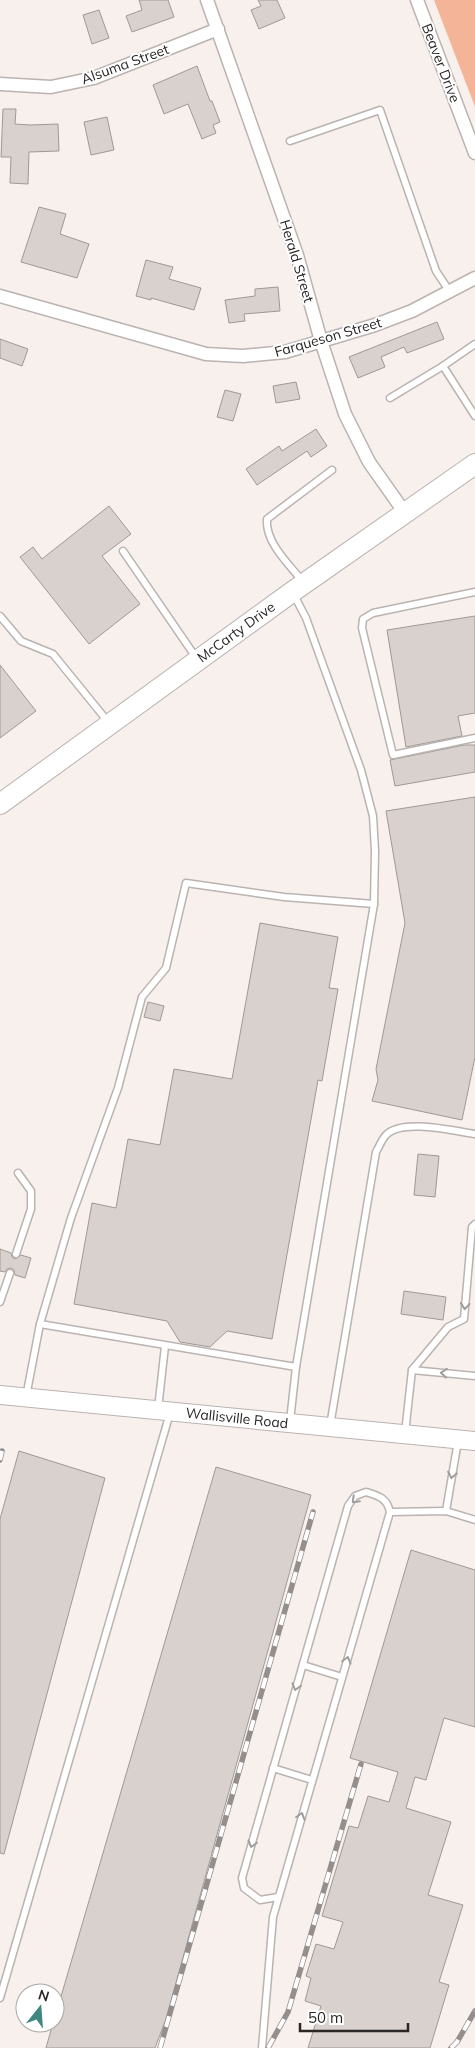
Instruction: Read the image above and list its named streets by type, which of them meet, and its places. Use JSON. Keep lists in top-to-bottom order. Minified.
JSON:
{"streets":{"main road":["McCarty Drive","Wallisville Road"],"street":["Beaver Drive","Alsuma Street","Herald Street","Farqueson Street"]},"crossings":[["Alsuma Street","Herald Street"],["Herald Street","Farqueson Street"],["Herald Street","McCarty Drive"]],"scale_bar":"50 m","north":"top"}
